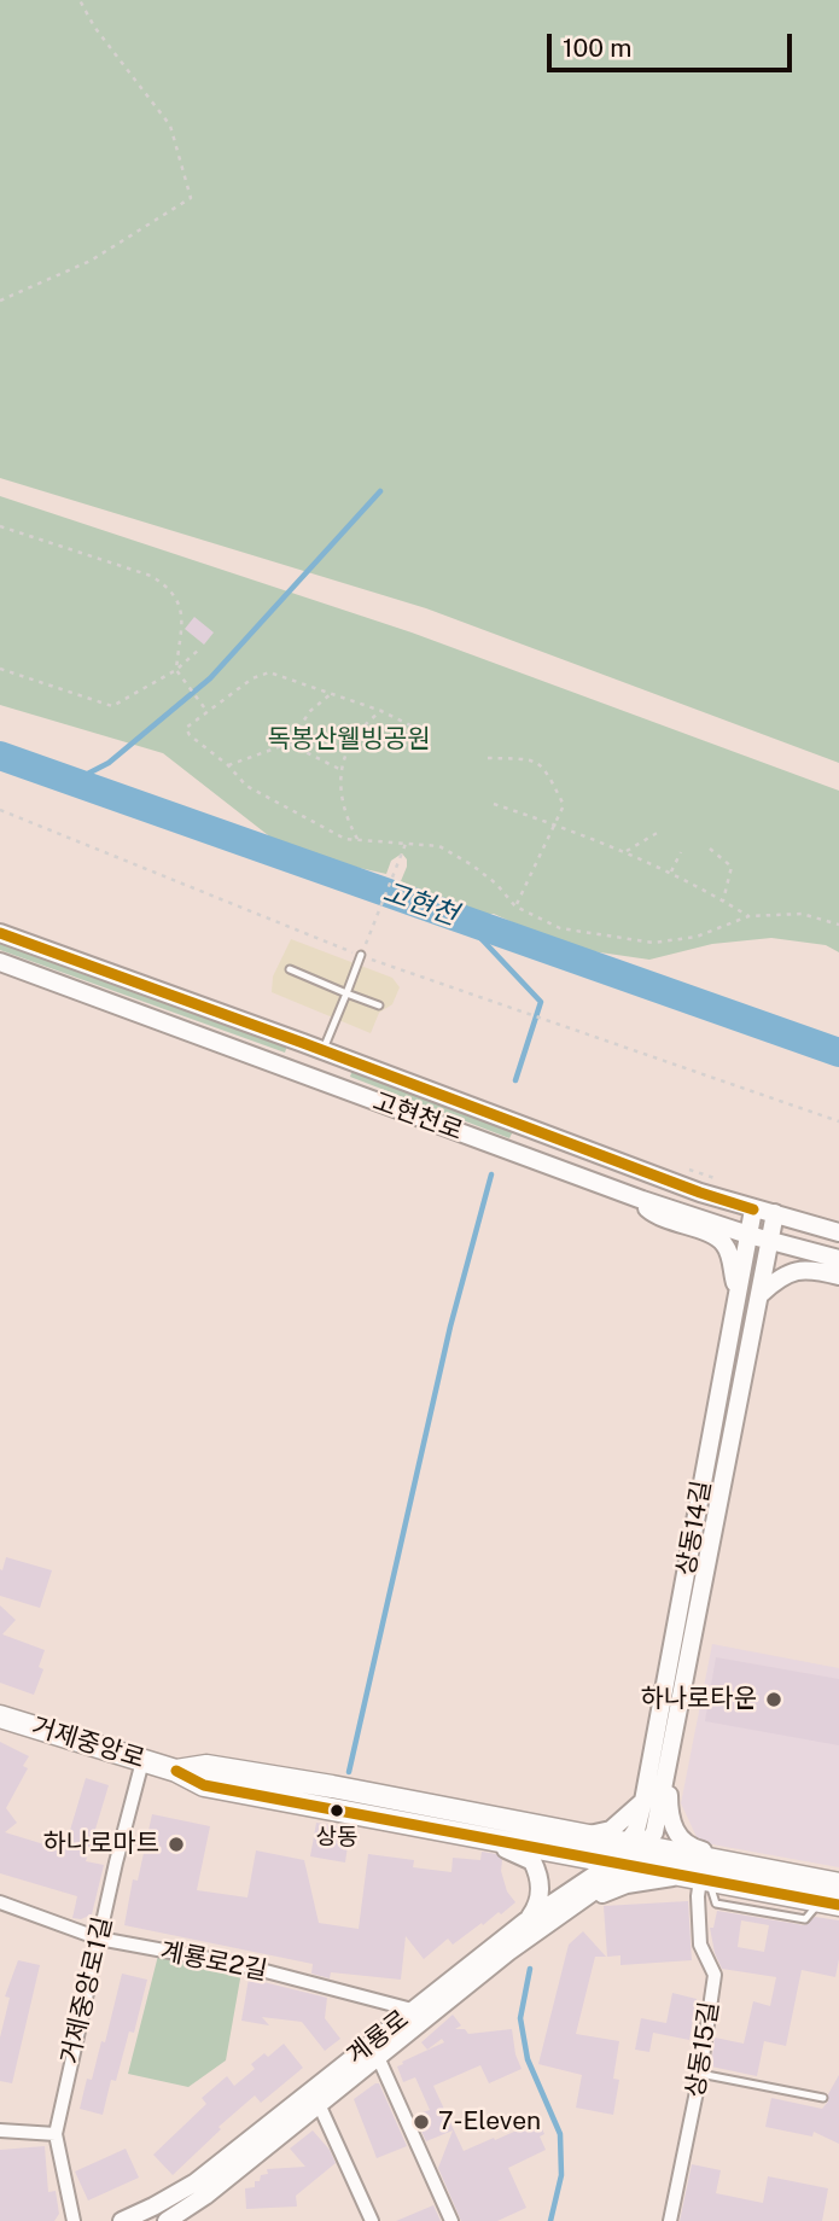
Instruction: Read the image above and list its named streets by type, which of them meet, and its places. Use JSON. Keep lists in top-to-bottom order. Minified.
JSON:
{"streets":{"main road":["거제중앙로"],"street":["고현천로","상동14길","계룡로2길","거제중앙로1길","계룡로","상동15길"]},"crossings":[["고현천로","상동14길"],["상동14길","거제중앙로"],["상동14길","계룡로"],["거제중앙로","거제중앙로1길"],["거제중앙로","계룡로"],["거제중앙로","상동15길"],["계룡로2길","거제중앙로1길"],["계룡로2길","계룡로"]],"water":["고현천"],"parks":["독봉산웰빙공원"],"places":["하나로타운","상동","하나로마트","7-Eleven"],"scale_bar":"100 m"}
